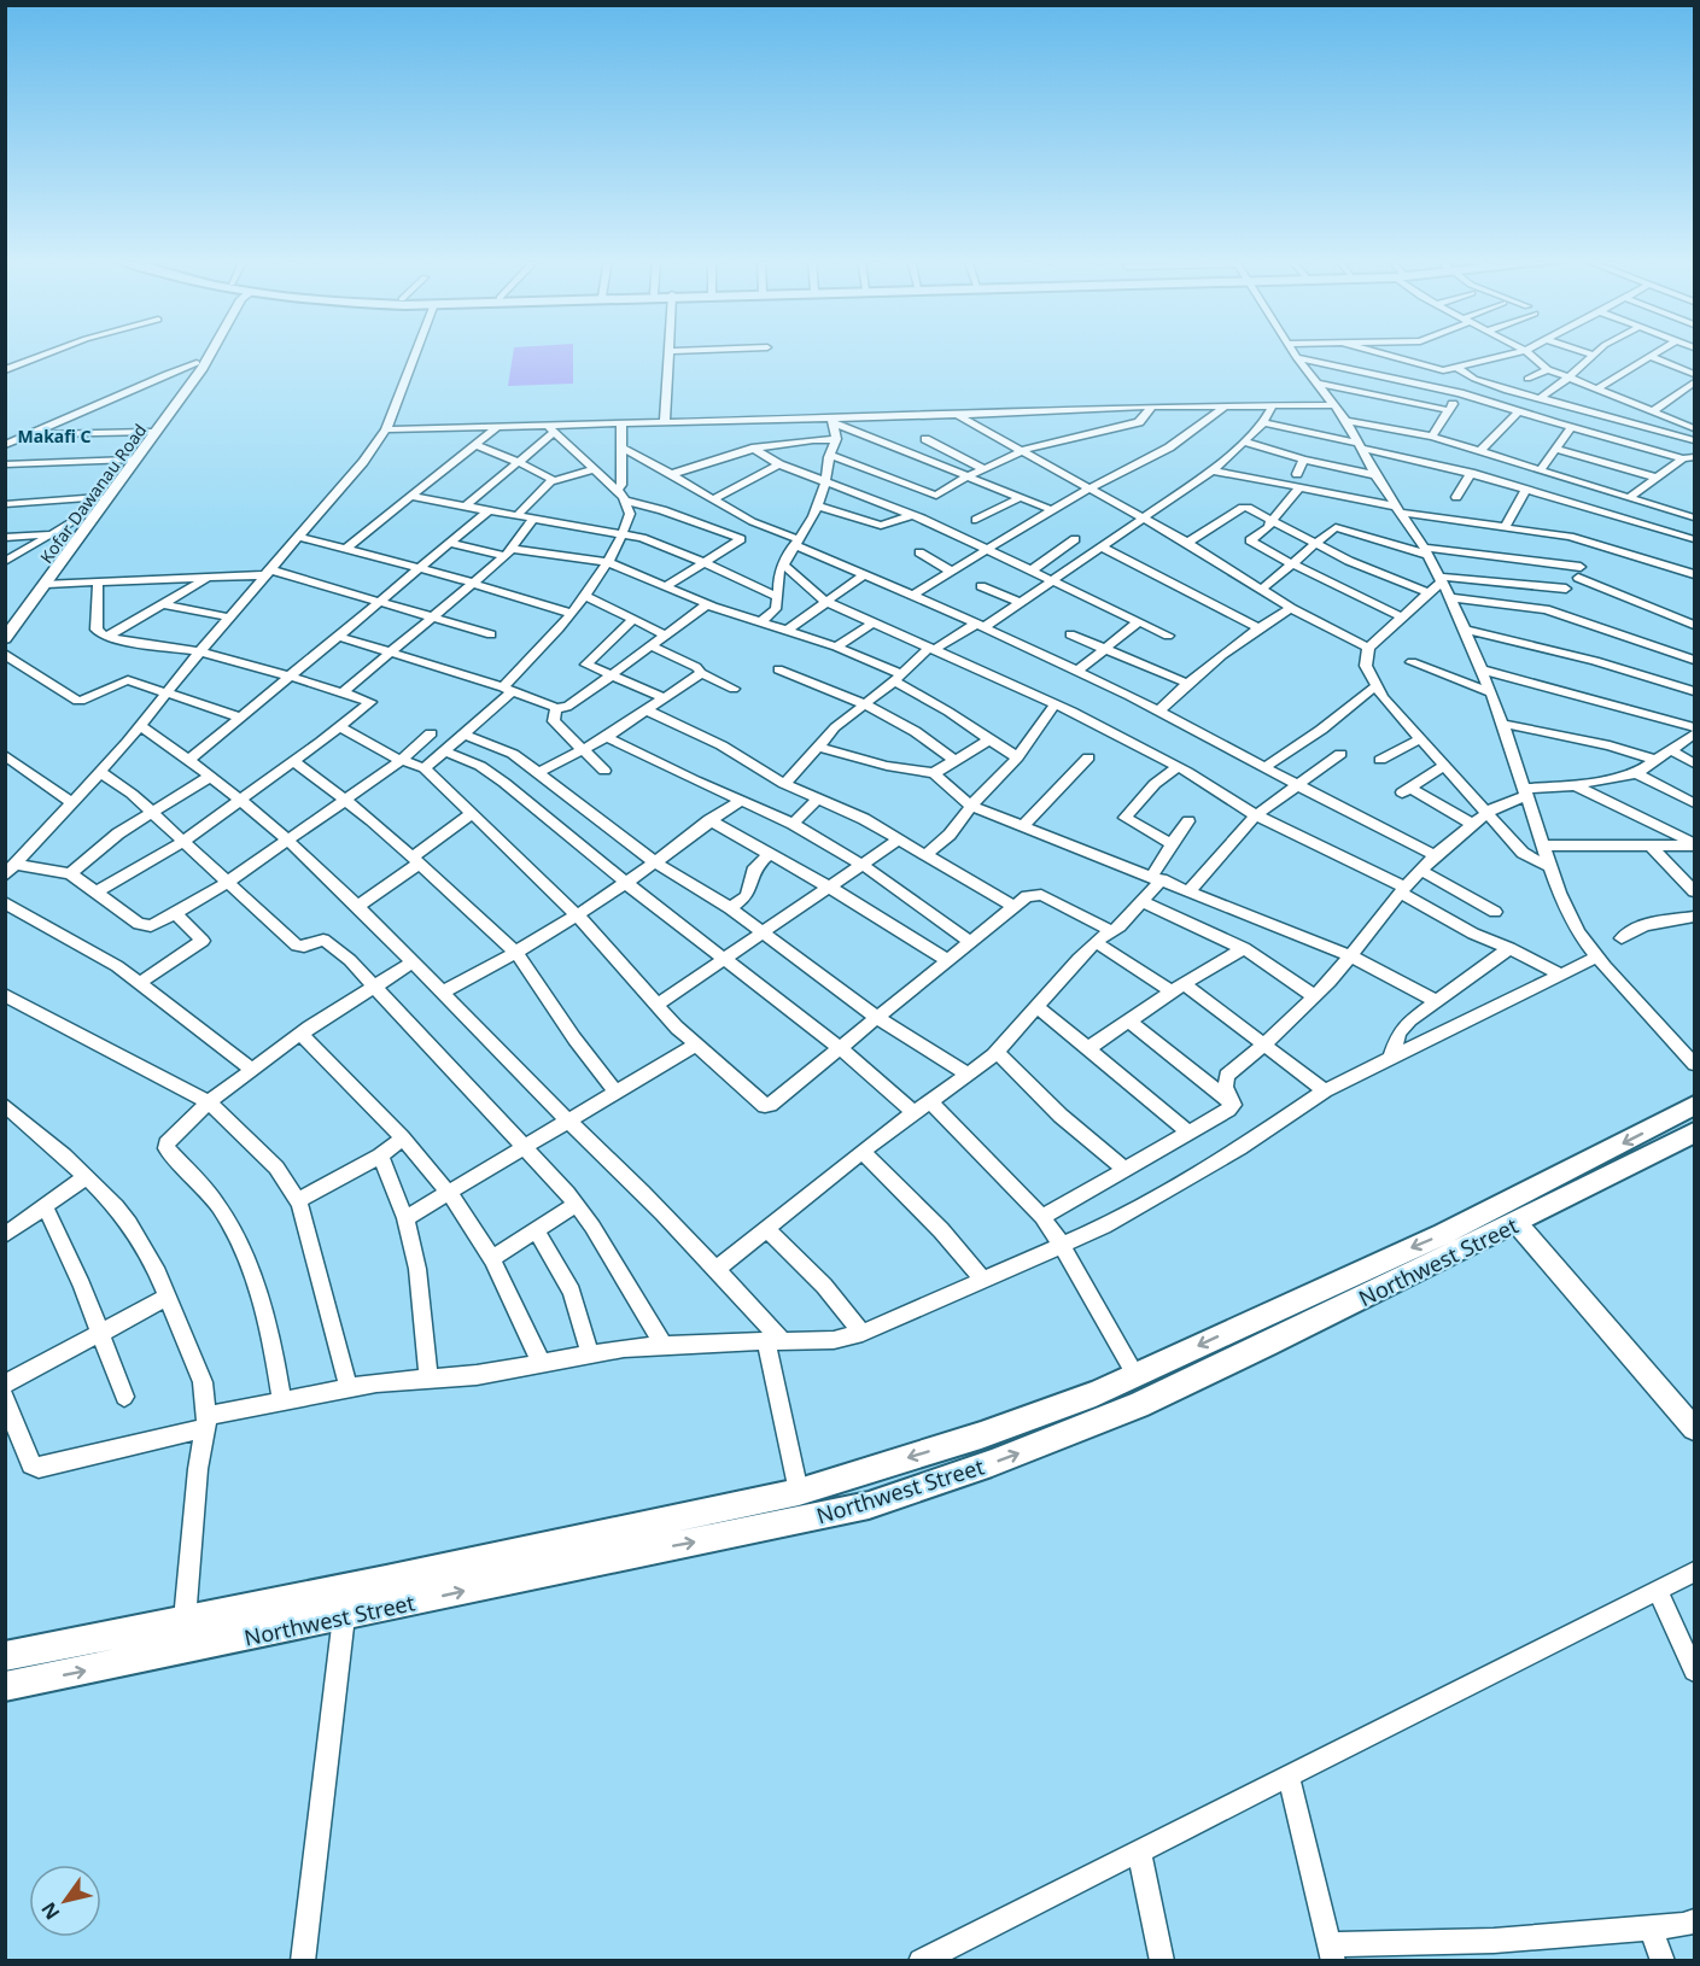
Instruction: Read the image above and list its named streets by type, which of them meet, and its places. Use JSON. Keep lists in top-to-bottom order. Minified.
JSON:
{"streets":{"main road":["Northwest Street"],"street":["Kofar Dawanau Road"]},"districts":["Makafi C"],"north":"bottom left"}
